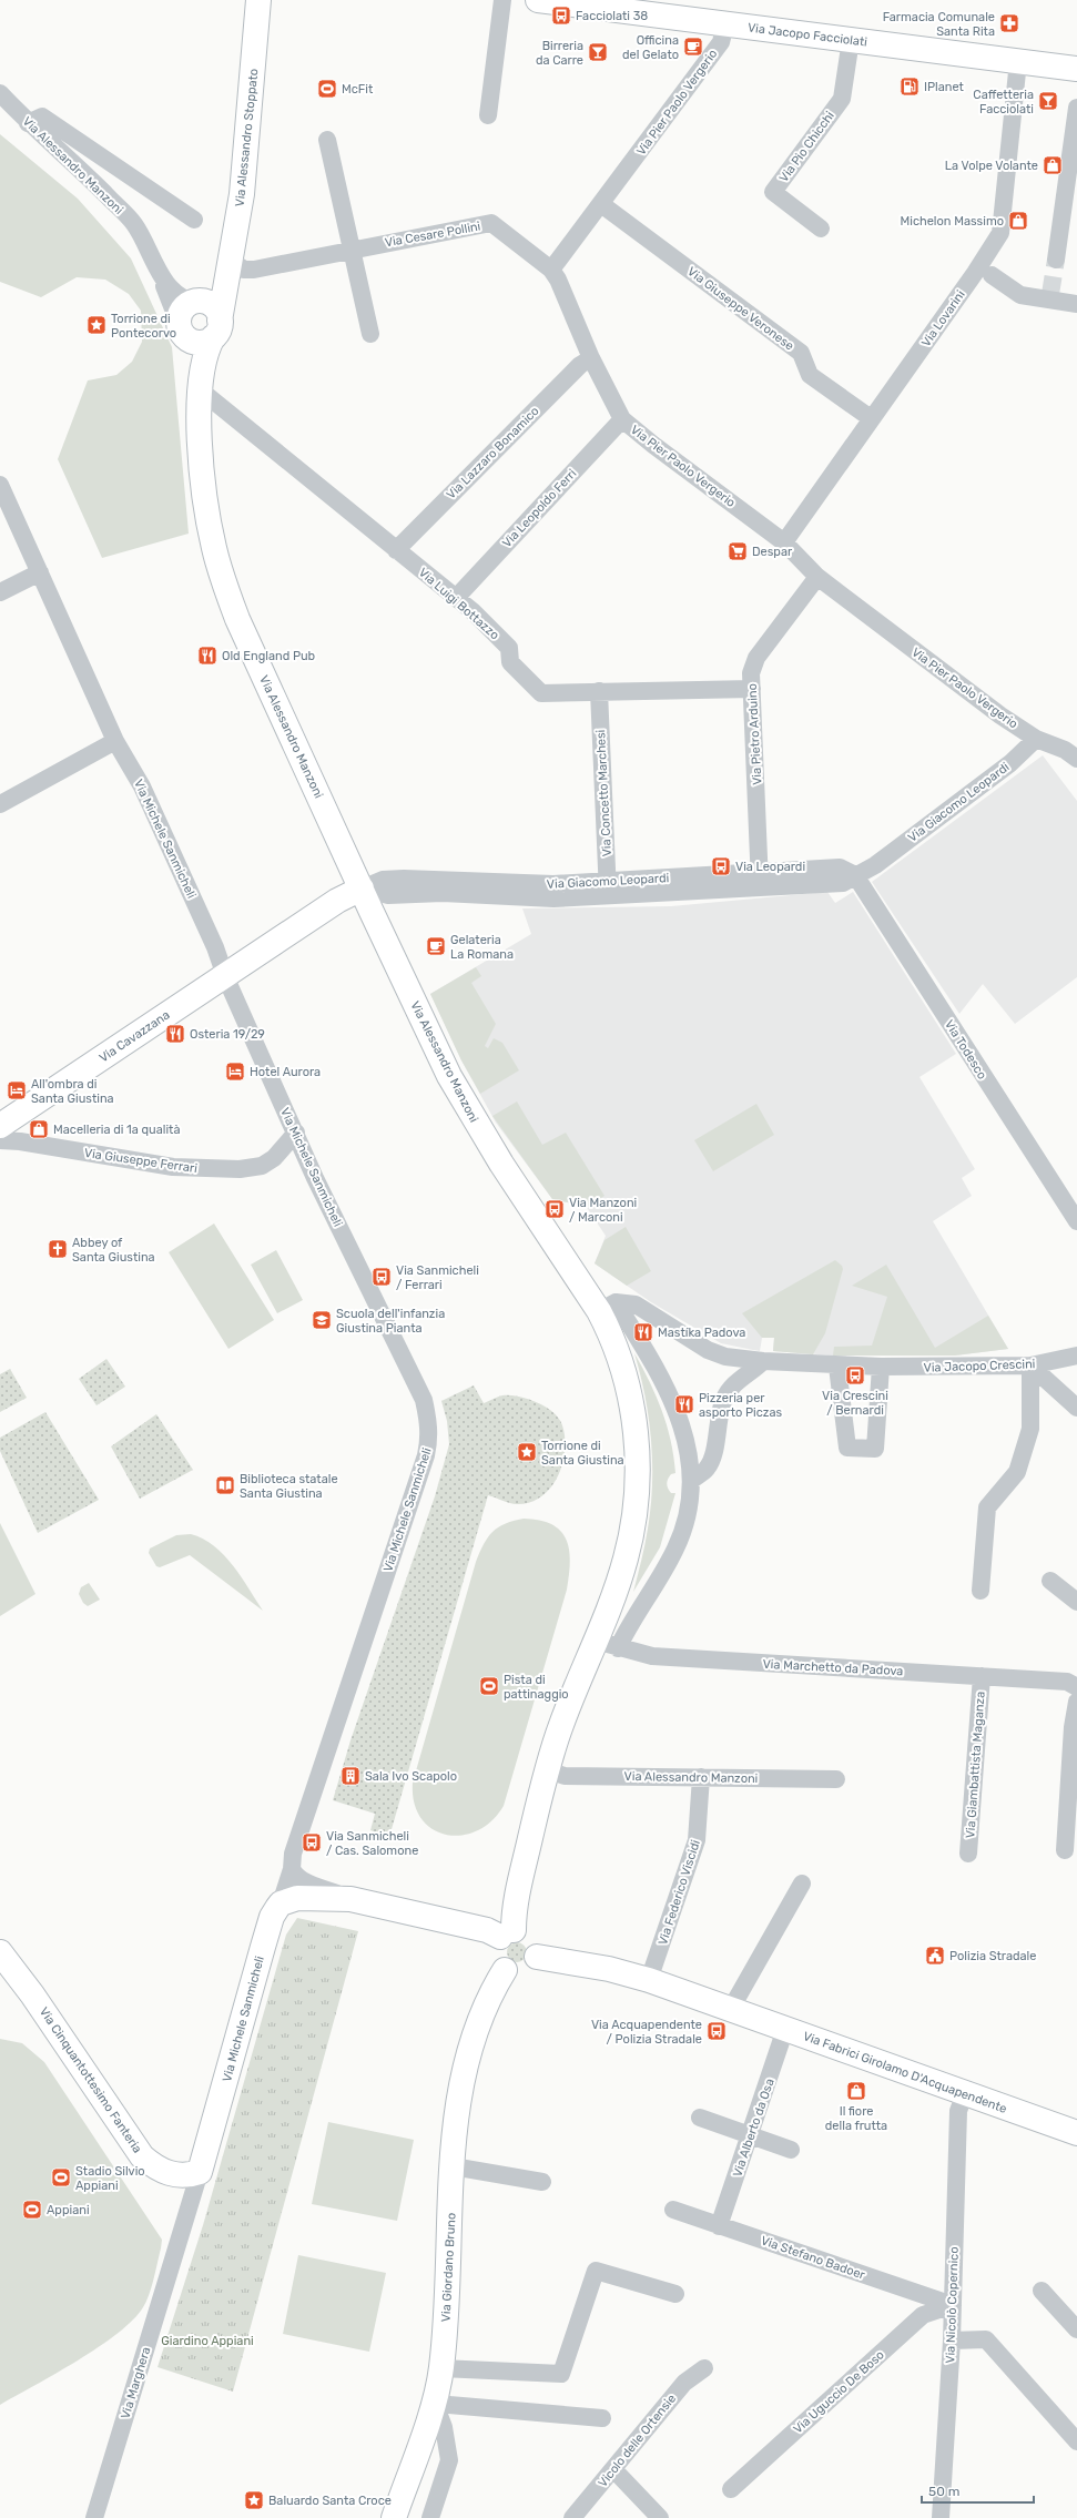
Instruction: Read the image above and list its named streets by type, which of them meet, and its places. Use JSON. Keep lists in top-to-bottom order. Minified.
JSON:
{"streets":{"main road":["Via Jacopo Facciolati","Via Alessandro Stoppato","Via Alessandro Manzoni","Via Giacomo Leopardi","Via Michele Sanmicheli","Via Cavazzana","Via Fabrici Girolamo D'Acquapendente","Via Cinquantottesimo Fanteria","Via Giordano Bruno"],"street":["Via Pier Paolo Vergerio","Via Pio Chicchi","Via Cesare Pollini","Via Giuseppe Veronese","Via Lovarini","Via Lazzaro Bonamico","Via Leopoldo Ferri","Via Luigi Bottazzo","Via Pietro Arduino","Via Concetto Marchesi","Via Todesco","Via Giuseppe Ferrari","Via Jacopo Crescini","Via Marchetto da Padova","Via Giambattista Maganza","Via Federico Viscidi","Via Alberto da Osa","Via Stefano Badoer","Via Nicolò Copernico","Via Marghera","Via Uguccio De Boso","Vicolo delle Ortensie"]},"crossings":[["Via Jacopo Facciolati","Via Pier Paolo Vergerio"],["Via Jacopo Facciolati","Via Pio Chicchi"],["Via Jacopo Facciolati","Via Lovarini"],["Via Pier Paolo Vergerio","Via Cesare Pollini"],["Via Pier Paolo Vergerio","Via Giuseppe Veronese"],["Via Pier Paolo Vergerio","Via Lovarini"],["Via Pier Paolo Vergerio","Via Lazzaro Bonamico"],["Via Pier Paolo Vergerio","Via Leopoldo Ferri"],["Via Pier Paolo Vergerio","Via Pietro Arduino"],["Via Pier Paolo Vergerio","Via Giacomo Leopardi"],["Via Alessandro Stoppato","Via Alessandro Manzoni"],["Via Alessandro Stoppato","Via Cesare Pollini"],["Via Alessandro Manzoni","Via Luigi Bottazzo"],["Via Alessandro Manzoni","Via Giacomo Leopardi"],["Via Alessandro Manzoni","Via Jacopo Crescini"],["Via Alessandro Manzoni","Via Marchetto da Padova"],["Via Alessandro Manzoni","Via Federico Viscidi"],["Via Alessandro Manzoni","Via Fabrici Girolamo D'Acquapendente"],["Via Alessandro Manzoni","Via Giordano Bruno"],["Via Giuseppe Veronese","Via Lovarini"],["Via Lazzaro Bonamico","Via Luigi Bottazzo"],["Via Leopoldo Ferri","Via Luigi Bottazzo"],["Via Luigi Bottazzo","Via Pietro Arduino"],["Via Luigi Bottazzo","Via Concetto Marchesi"],["Via Pietro Arduino","Via Giacomo Leopardi"],["Via Concetto Marchesi","Via Giacomo Leopardi"],["Via Giacomo Leopardi","Via Michele Sanmicheli"],["Via Giacomo Leopardi","Via Cavazzana"],["Via Giacomo Leopardi","Via Todesco"],["Via Michele Sanmicheli","Via Cavazzana"],["Via Michele Sanmicheli","Via Giuseppe Ferrari"],["Via Michele Sanmicheli","Via Cinquantottesimo Fanteria"],["Via Michele Sanmicheli","Via Marghera"],["Via Marchetto da Padova","Via Giambattista Maganza"],["Via Federico Viscidi","Via Fabrici Girolamo D'Acquapendente"],["Via Fabrici Girolamo D'Acquapendente","Via Alberto da Osa"],["Via Fabrici Girolamo D'Acquapendente","Via Giordano Bruno"],["Via Fabrici Girolamo D'Acquapendente","Via Nicolò Copernico"],["Via Cinquantottesimo Fanteria","Via Marghera"],["Via Alberto da Osa","Via Stefano Badoer"],["Via Stefano Badoer","Via Nicolò Copernico"],["Via Stefano Badoer","Via Uguccio De Boso"],["Via Nicolò Copernico","Via Uguccio De Boso"]],"parks":["Giardino Appiani"],"places":{"bus stop":["Facciolati 38","Via Leopardi","Via Manzoni / Marconi","Via Sanmicheli / Ferrari","Via Crescini / Bernardi","Via Sanmicheli / Cas. Salomone","Via Acquapendente / Polizia Stradale"],"pharmacy":["Farmacia Comunale Santa Rita"],"cafe":["Officina del Gelato","Gelateria La Romana"],"bar":["Birreria da Carre","Caffetteria Facciolati"],"fuel station":["IPlanet"],"sports":["McFit","Pista di pattinaggio","Stadio Silvio Appiani","Appiani"],"shop":["La Volpe Volante","Michelon Massimo","Macelleria di 1a qualità","Il fiore della frutta"],"place":["Torrione di Pontecorvo","Torrione di Santa Giustina","Baluardo Santa Croce"],"supermarket":["Despar"],"restaurant":["Old England Pub","Osteria 19/29","Mastíka Padova","Pizzeria per asporto Piczas"],"hotel":["Hotel Aurora","All'ombra di Santa Giustina"],"church":["Abbey of Santa Giustina"],"school or university":["Scuola dell'infanzia Giustina Pianta"],"library":["Biblioteca statale Santa Giustina"],"building":["Sala Ivo Scapolo"],"public building":["Polizia Stradale"]},"scale_bar":"50 m"}
